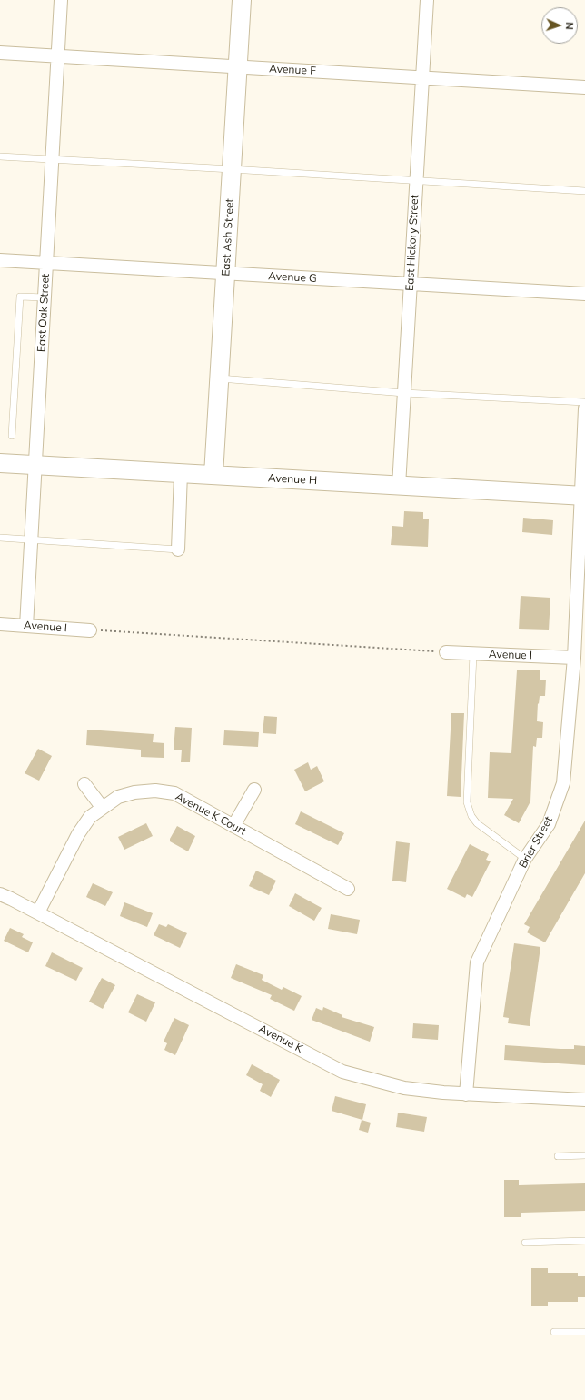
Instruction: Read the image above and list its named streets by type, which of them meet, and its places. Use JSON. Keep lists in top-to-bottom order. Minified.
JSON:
{"streets":{"street":["Avenue F","East Ash Street","East Hickory Street","Avenue G","East Oak Street","Avenue H","Avenue I","Avenue K Court","Brier Street","Avenue K"]},"crossings":[["Avenue F","East Ash Street"],["Avenue F","East Hickory Street"],["Avenue F","East Oak Street"],["East Ash Street","Avenue G"],["East Ash Street","Avenue H"],["East Hickory Street","Avenue G"],["East Hickory Street","Avenue H"],["Avenue G","East Oak Street"],["East Oak Street","Avenue H"],["East Oak Street","Avenue I"],["Avenue H","Brier Street"],["Avenue I","Brier Street"],["Avenue K Court","Avenue K"],["Brier Street","Avenue K"]],"north":"right"}
